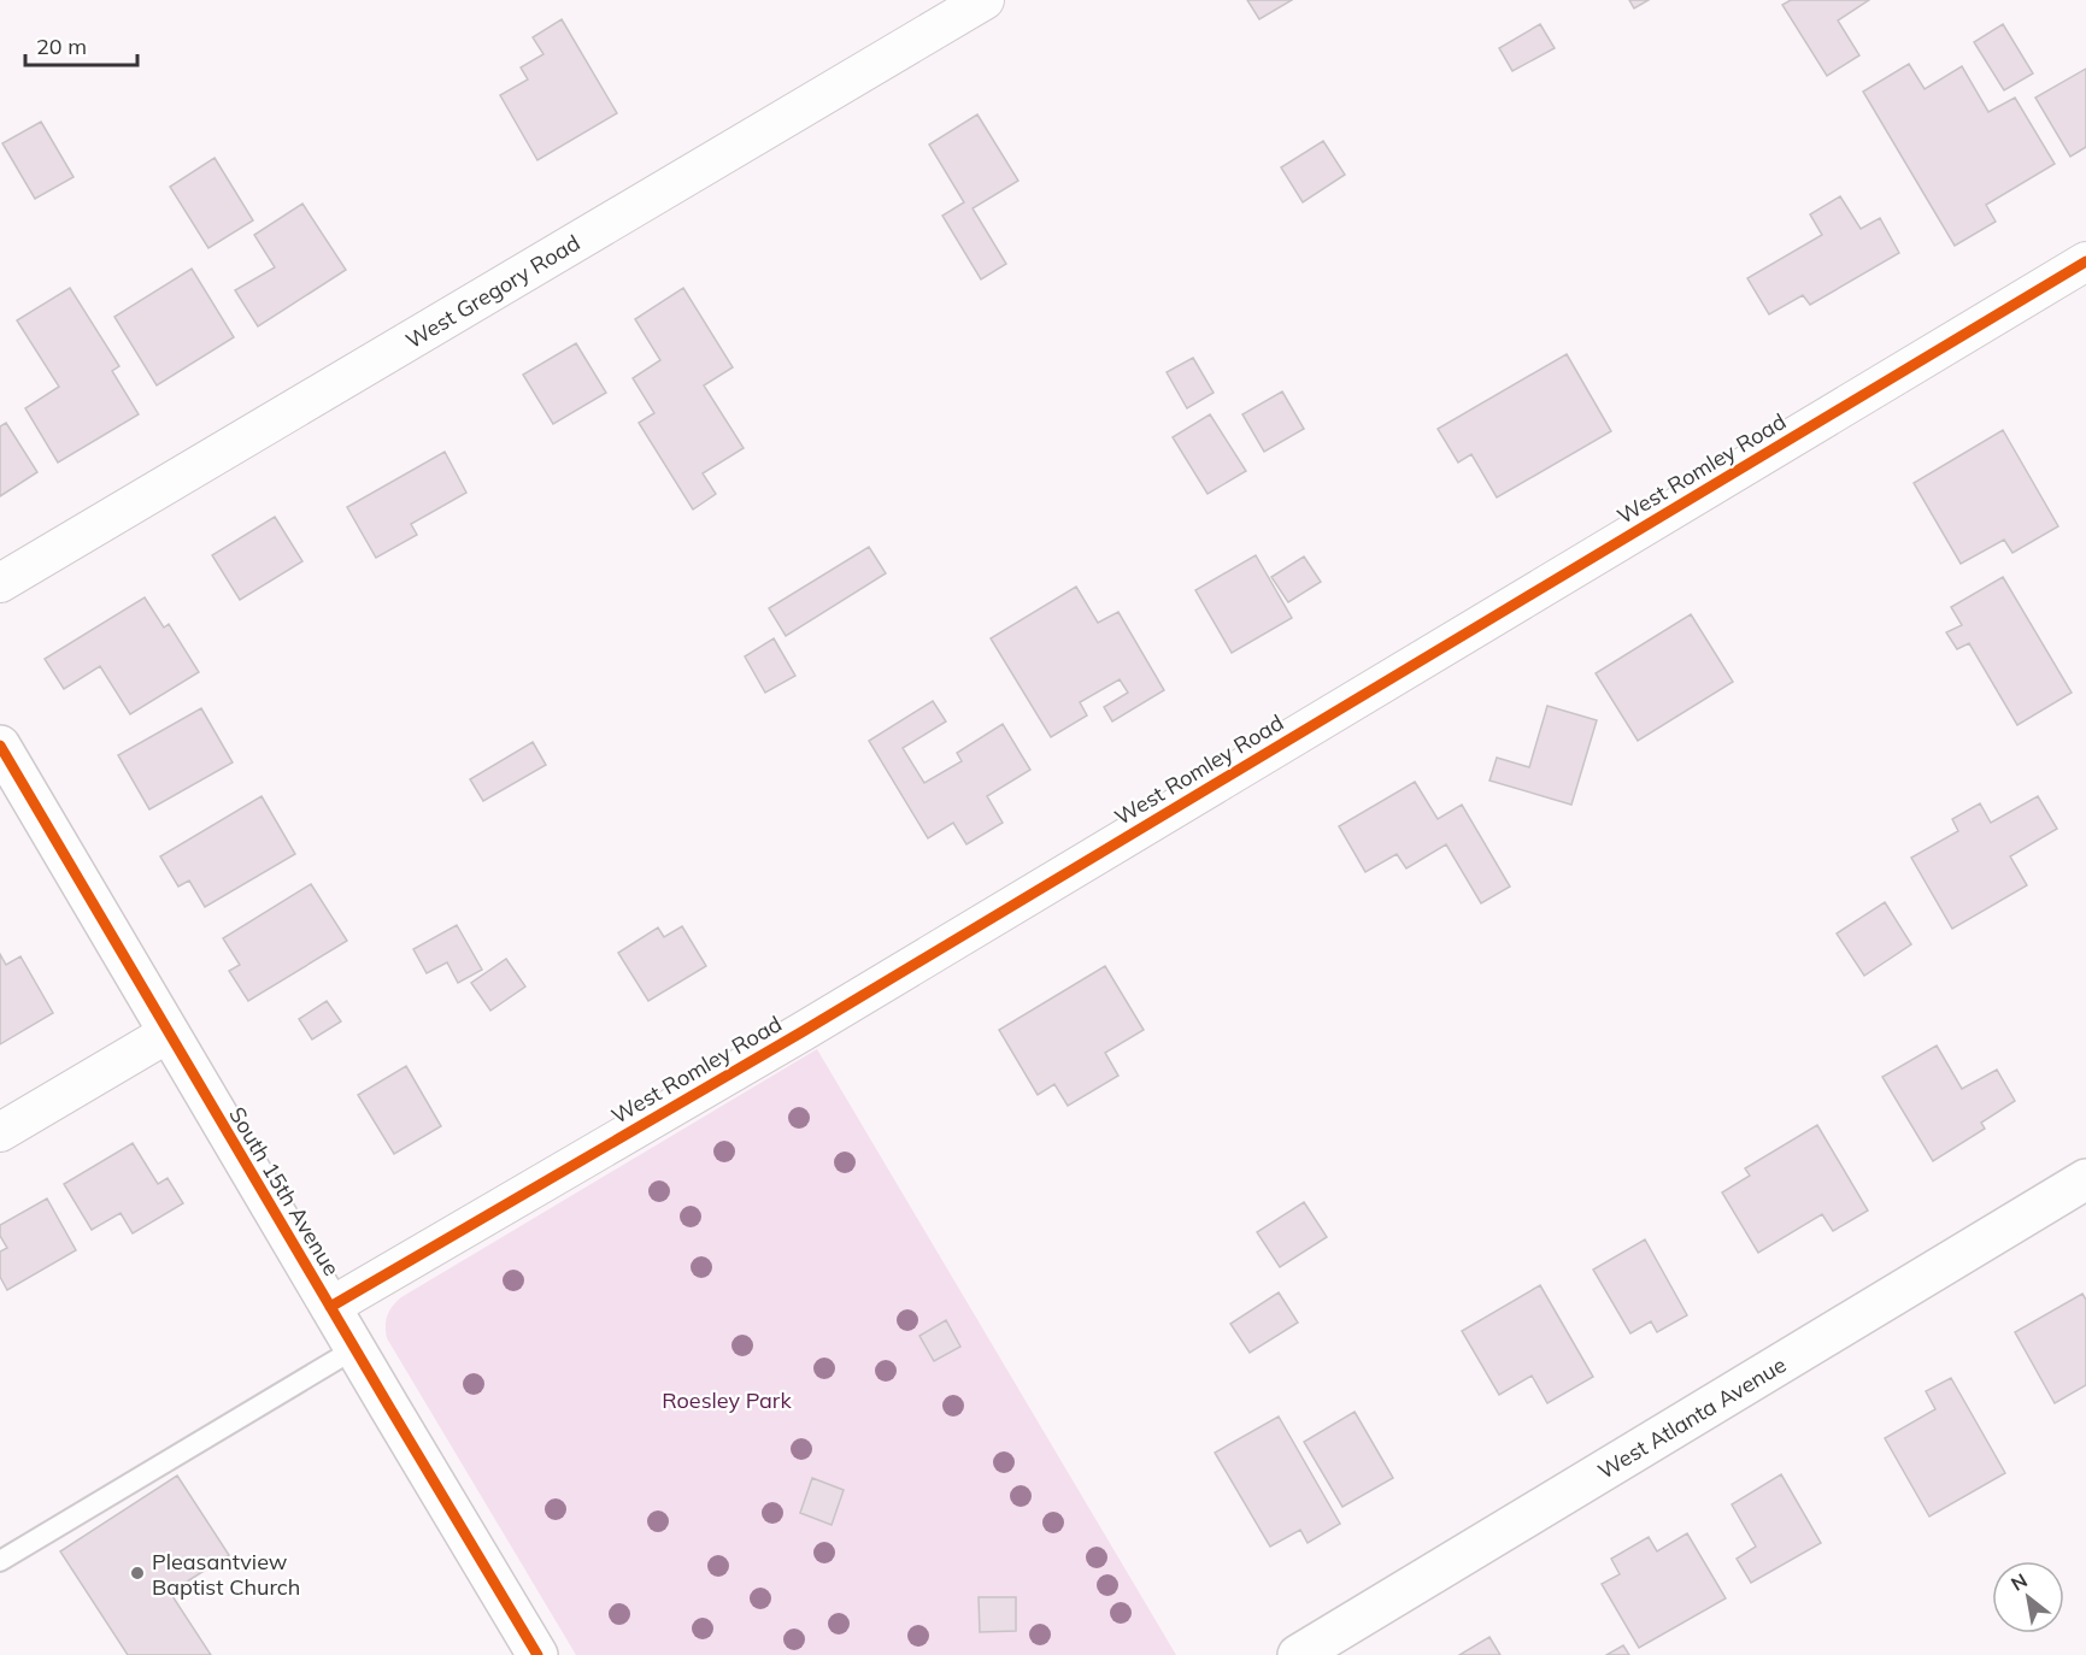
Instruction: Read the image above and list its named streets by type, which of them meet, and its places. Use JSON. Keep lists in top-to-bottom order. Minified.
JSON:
{"streets":{"street":["West Gregory Road","West Romley Road","South 15th Avenue","West Atlanta Avenue"]},"crossings":[["West Romley Road","South 15th Avenue"]],"parks":["Roesley Park"],"places":["Pleasantview Baptist Church"],"scale_bar":"20 m","north":"top left"}
